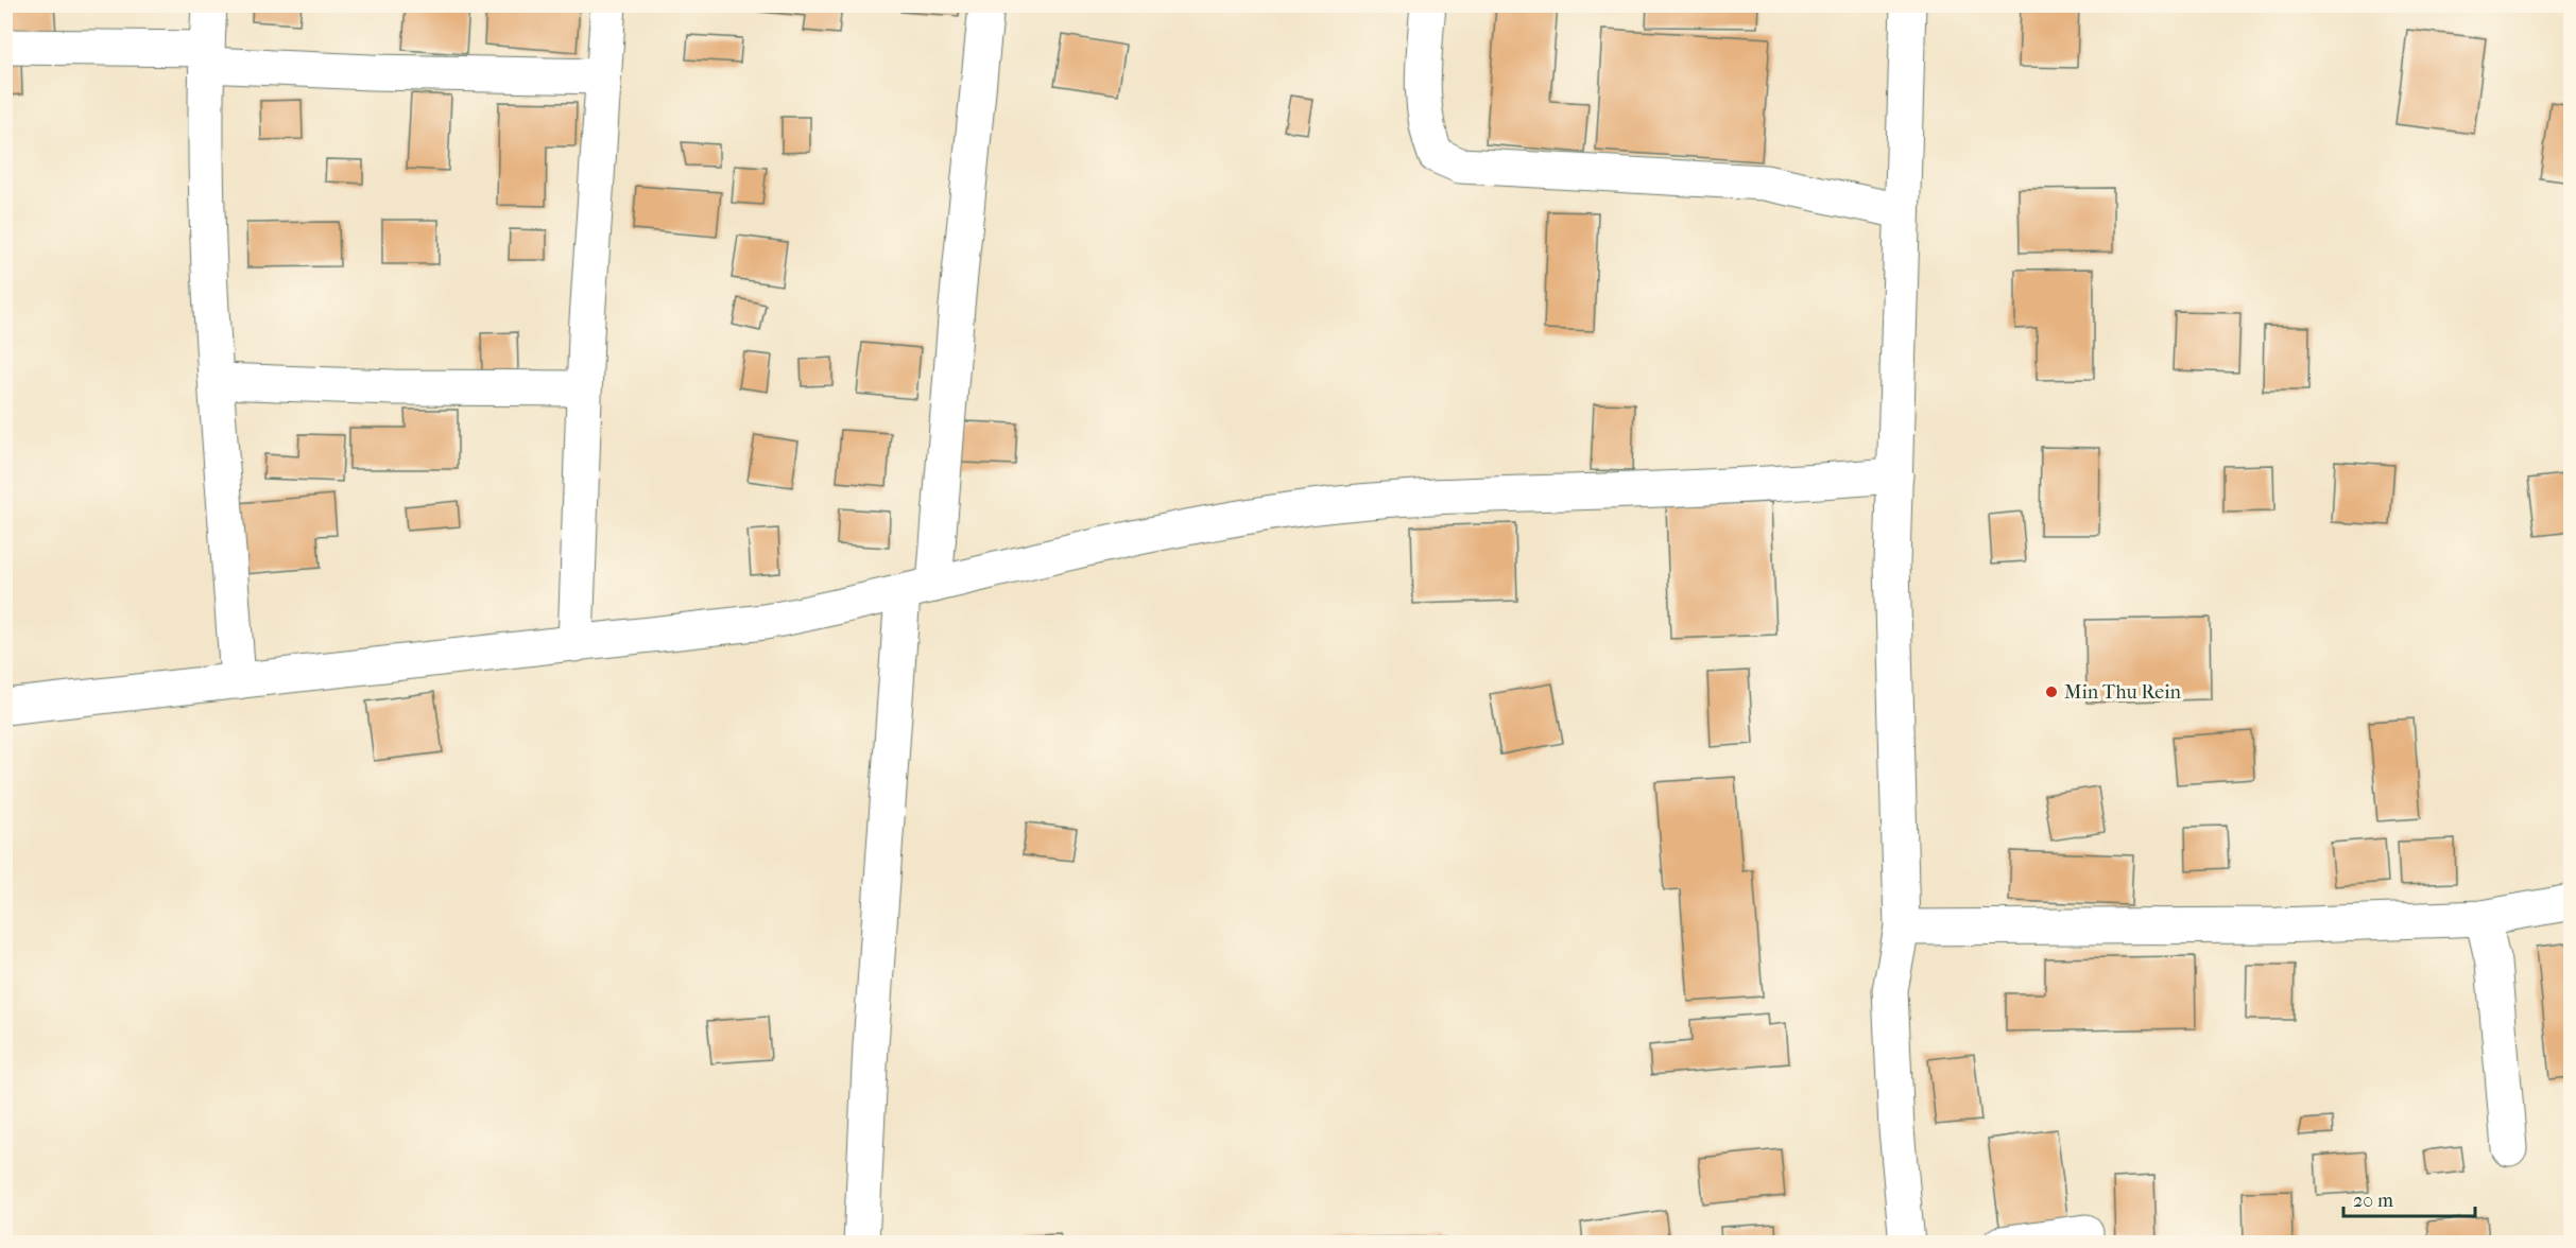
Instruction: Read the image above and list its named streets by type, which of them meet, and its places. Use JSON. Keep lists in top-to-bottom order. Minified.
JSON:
{"places":["Min Thu Rein"],"scale_bar":"20 m"}
